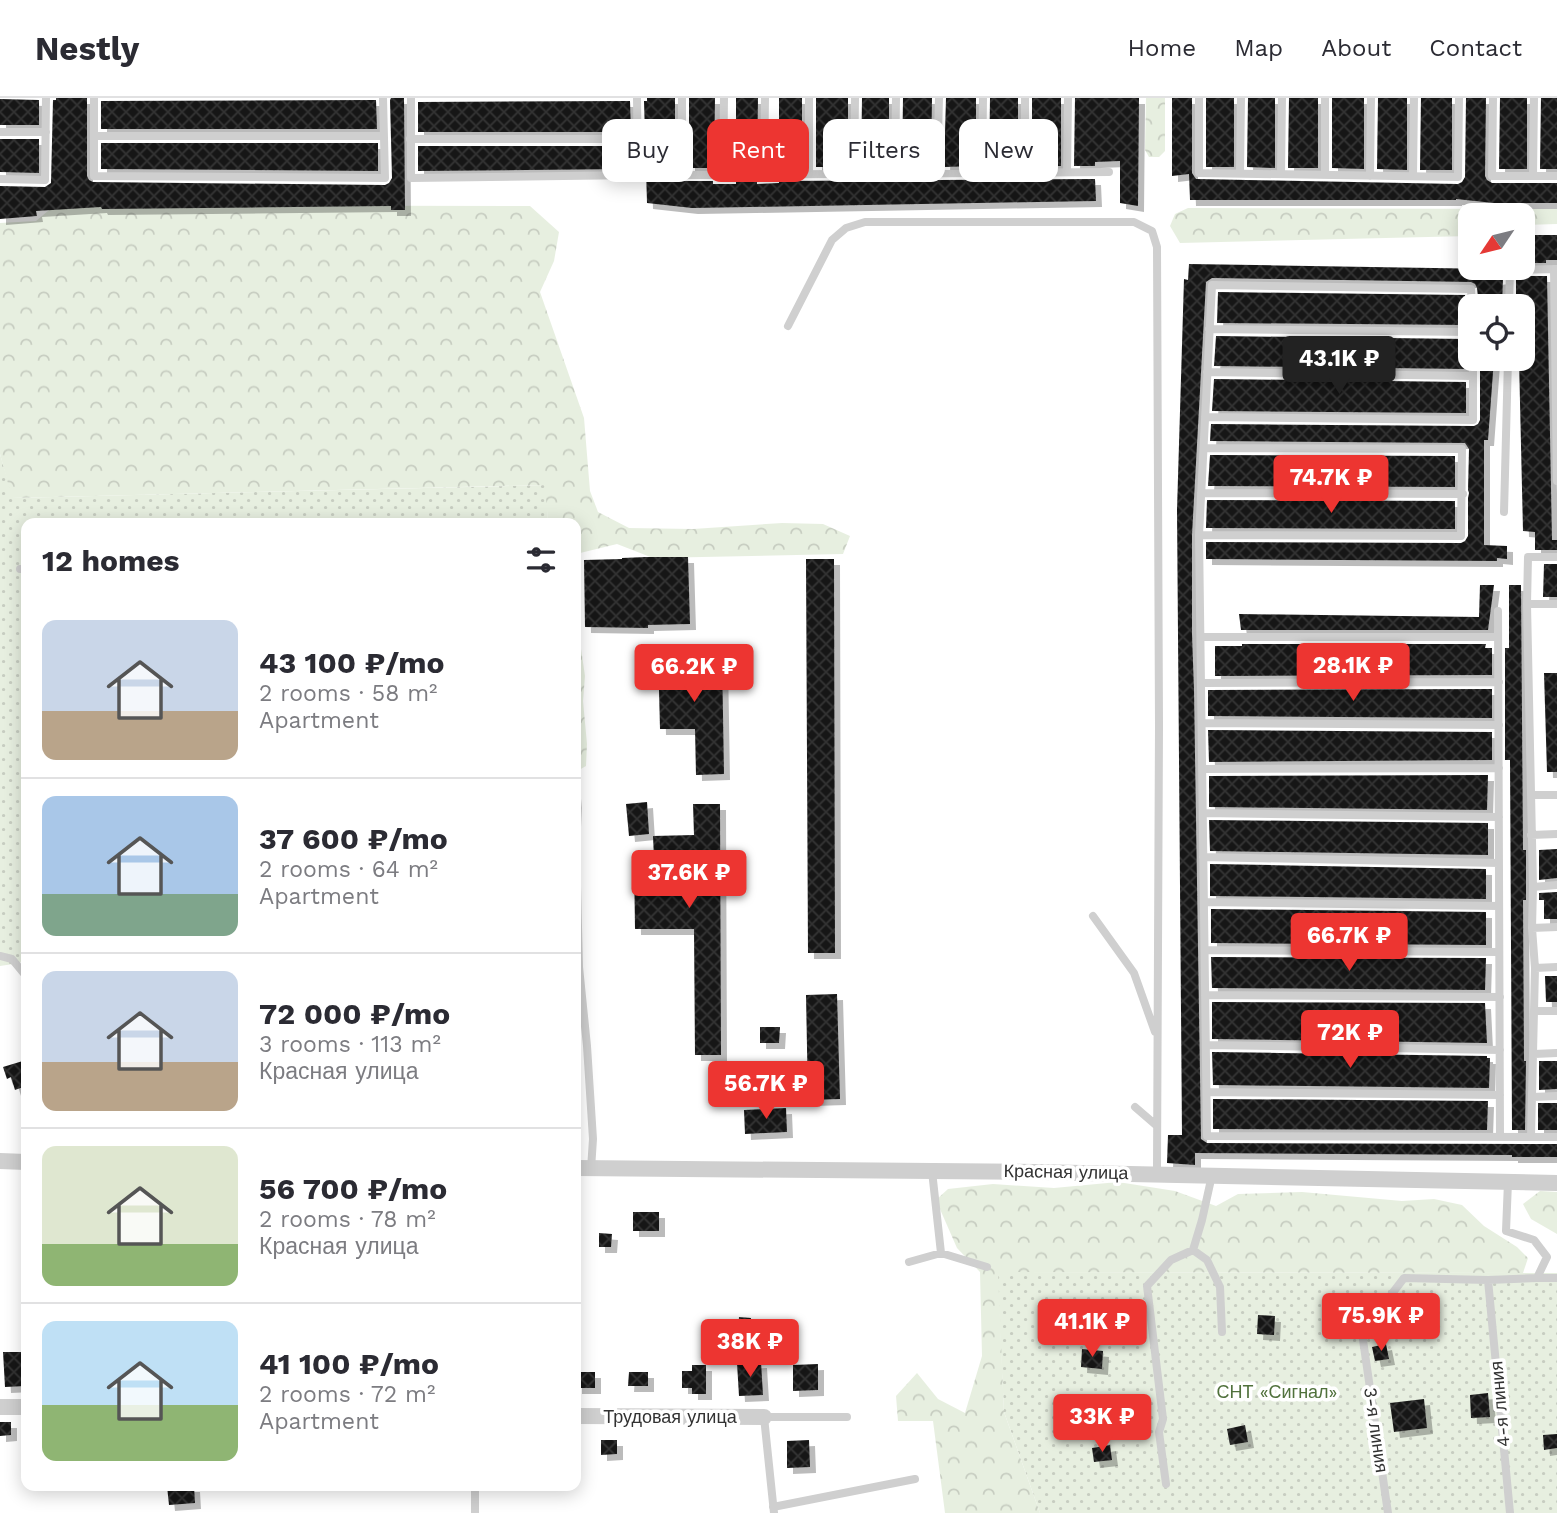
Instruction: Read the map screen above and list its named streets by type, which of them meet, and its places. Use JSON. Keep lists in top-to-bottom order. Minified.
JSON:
{"streets":{"street":["Красная улица","Трудовая улица"],"lane":["4-я линия","3-я линия"]},"crossings":[["4-я линия","3-я линия"]],"parks":["СНТ «Сигнал»"],"north":"bottom left","page":{"header":"Nestly","nav":["Home","Map","About","Contact"],"chip":["Buy","Rent","Filters","New"],"price":["43.1K ₽","74.7K ₽","28.1K ₽","66.2K ₽","37.6K ₽","66.7K ₽","72K ₽","56.7K ₽","75.9K ₽","41.1K ₽","38K ₽","33K ₽"],"heading":"12 homes","list":[{"name":"43 100 ₽/mo","note":"2 rooms · 58 m² · Apartment"},{"name":"37 600 ₽/mo","note":"2 rooms · 64 m² · Apartment"},{"name":"72 000 ₽/mo","note":"3 rooms · 113 m² · Красная улица"},{"name":"56 700 ₽/mo","note":"2 rooms · 78 m² · Красная улица"},{"name":"41 100 ₽/mo","note":"2 rooms · 72 m² · Apartment"}]}}
